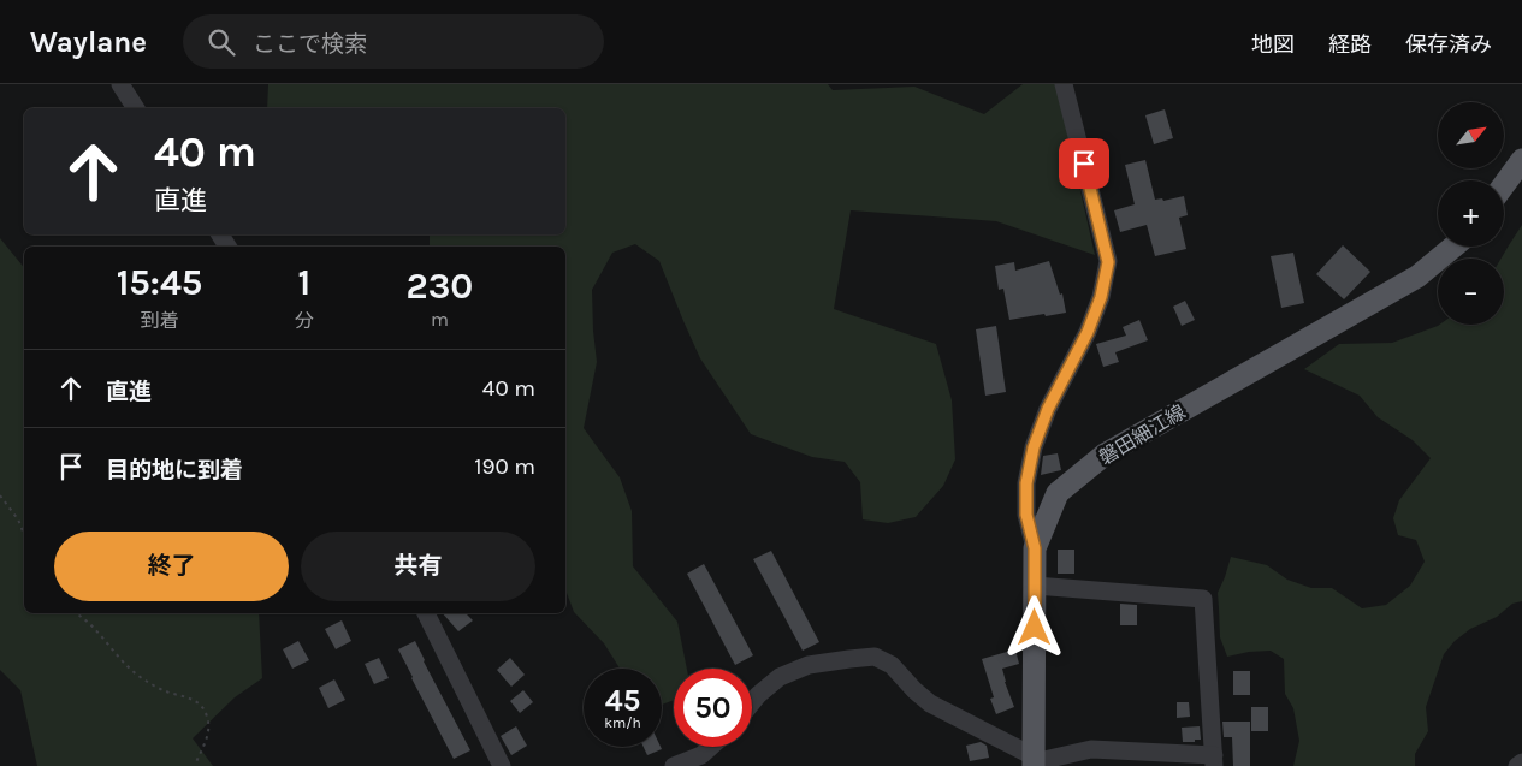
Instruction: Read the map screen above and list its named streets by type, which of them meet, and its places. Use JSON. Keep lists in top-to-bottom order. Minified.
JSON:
{"streets":{"main road":["磐田細江線"]},"north":"top right","page":{"header":"Waylane","search":"ここで検索","nav":["地図","経路","保存済み"],"map_buttons":["+","−"],"turn":["40 m","直進"],"eta":["15:45","到着","1","分","230","m"],"list":[{"name":"直進","value":"40 m"},{"name":"目的地に到着","value":"190 m"}],"buttons":["終了","共有"],"speed":"45 km/h","limit":"50"}}
